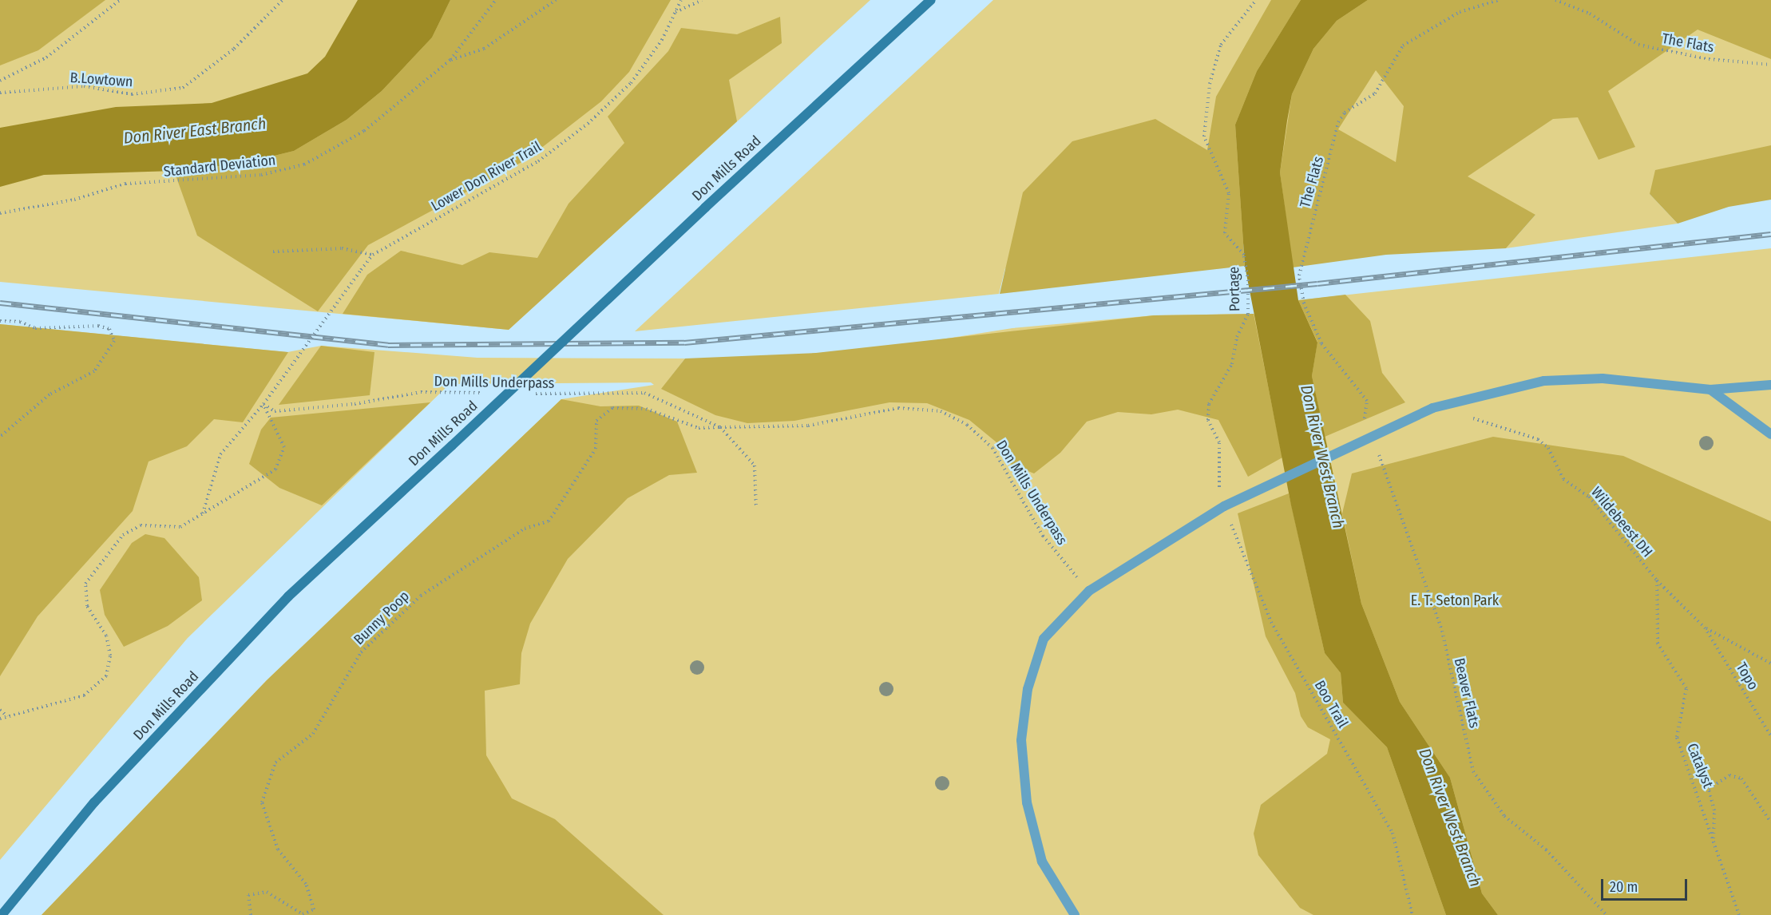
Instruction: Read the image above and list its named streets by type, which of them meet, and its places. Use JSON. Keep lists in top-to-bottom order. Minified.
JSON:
{"streets":{"main road":["Don Mills Road"],"path":["The Flats","B.Lowtown","Standard Deviation","Lower Don River Trail","Portage","Don Mills Underpass","Wildebeest DH","Bunny Poop","Topo","Beaver Flats","Boo Trail","Catalyst"]},"crossings":[["The Flats","Beaver Flats"],["Lower Don River Trail","Don Mills Underpass"],["Portage","Boo Trail"],["Don Mills Underpass","Bunny Poop"],["Wildebeest DH","Catalyst"]],"water":["Don River East Branch","Don River West Branch"],"parks":["E. T. Seton Park"],"scale_bar":"20 m"}
